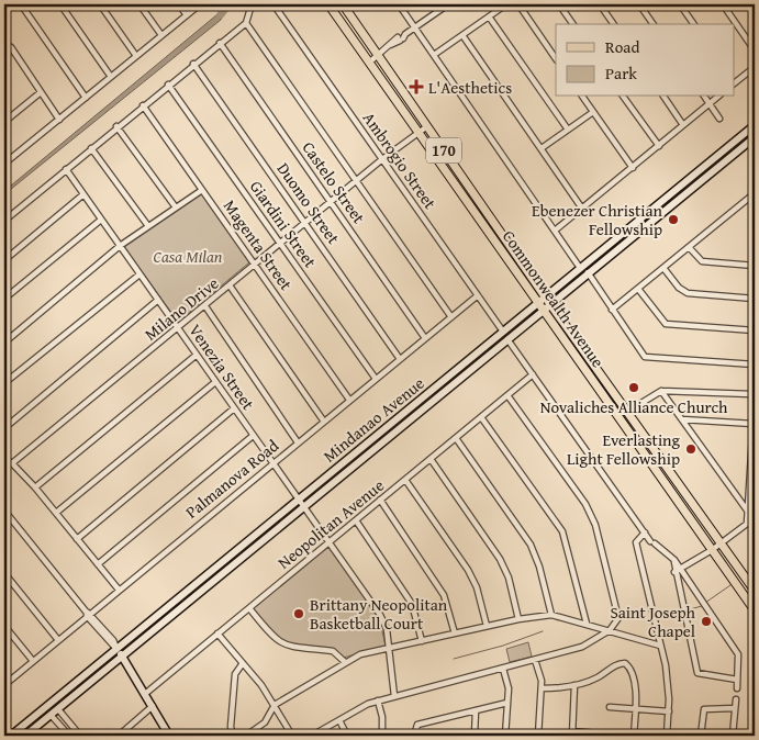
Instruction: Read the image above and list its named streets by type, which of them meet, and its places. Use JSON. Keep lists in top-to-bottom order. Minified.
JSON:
{"streets":{"main road":["170","Commonwealth Avenue","Mindanao Avenue"],"street":["Ambrogio Street","Castelo Street","Duomo Street","Giardini Street","Magenta Street","Milano Drive","Venezia Street","Palmanova Road","Neopolitan Avenue"]},"crossings":[["Ambrogio Street","Milano Drive"],["Ambrogio Street","Mindanao Avenue"],["Ambrogio Street","Palmanova Road"],["Castelo Street","Milano Drive"],["Castelo Street","Palmanova Road"],["Duomo Street","Milano Drive"],["Duomo Street","Palmanova Road"],["Giardini Street","Milano Drive"],["Giardini Street","Palmanova Road"],["Magenta Street","Milano Drive"],["Magenta Street","Palmanova Road"],["Commonwealth Avenue","Milano Drive"],["Commonwealth Avenue","Mindanao Avenue"],["Milano Drive","Venezia Street"],["Venezia Street","Mindanao Avenue"],["Venezia Street","Palmanova Road"],["Venezia Street","Neopolitan Avenue"]],"parks":["Casa Milan"],"places":{"health":["L'Aesthetics"],"other":["Ebenezer Christian Fellowship","Novaliches Alliance Church","Everlasting Light Fellowship","Brittany Neopolitan Basketball Court","Saint Joseph Chapel"]},"legend":["Road","Park"]}
